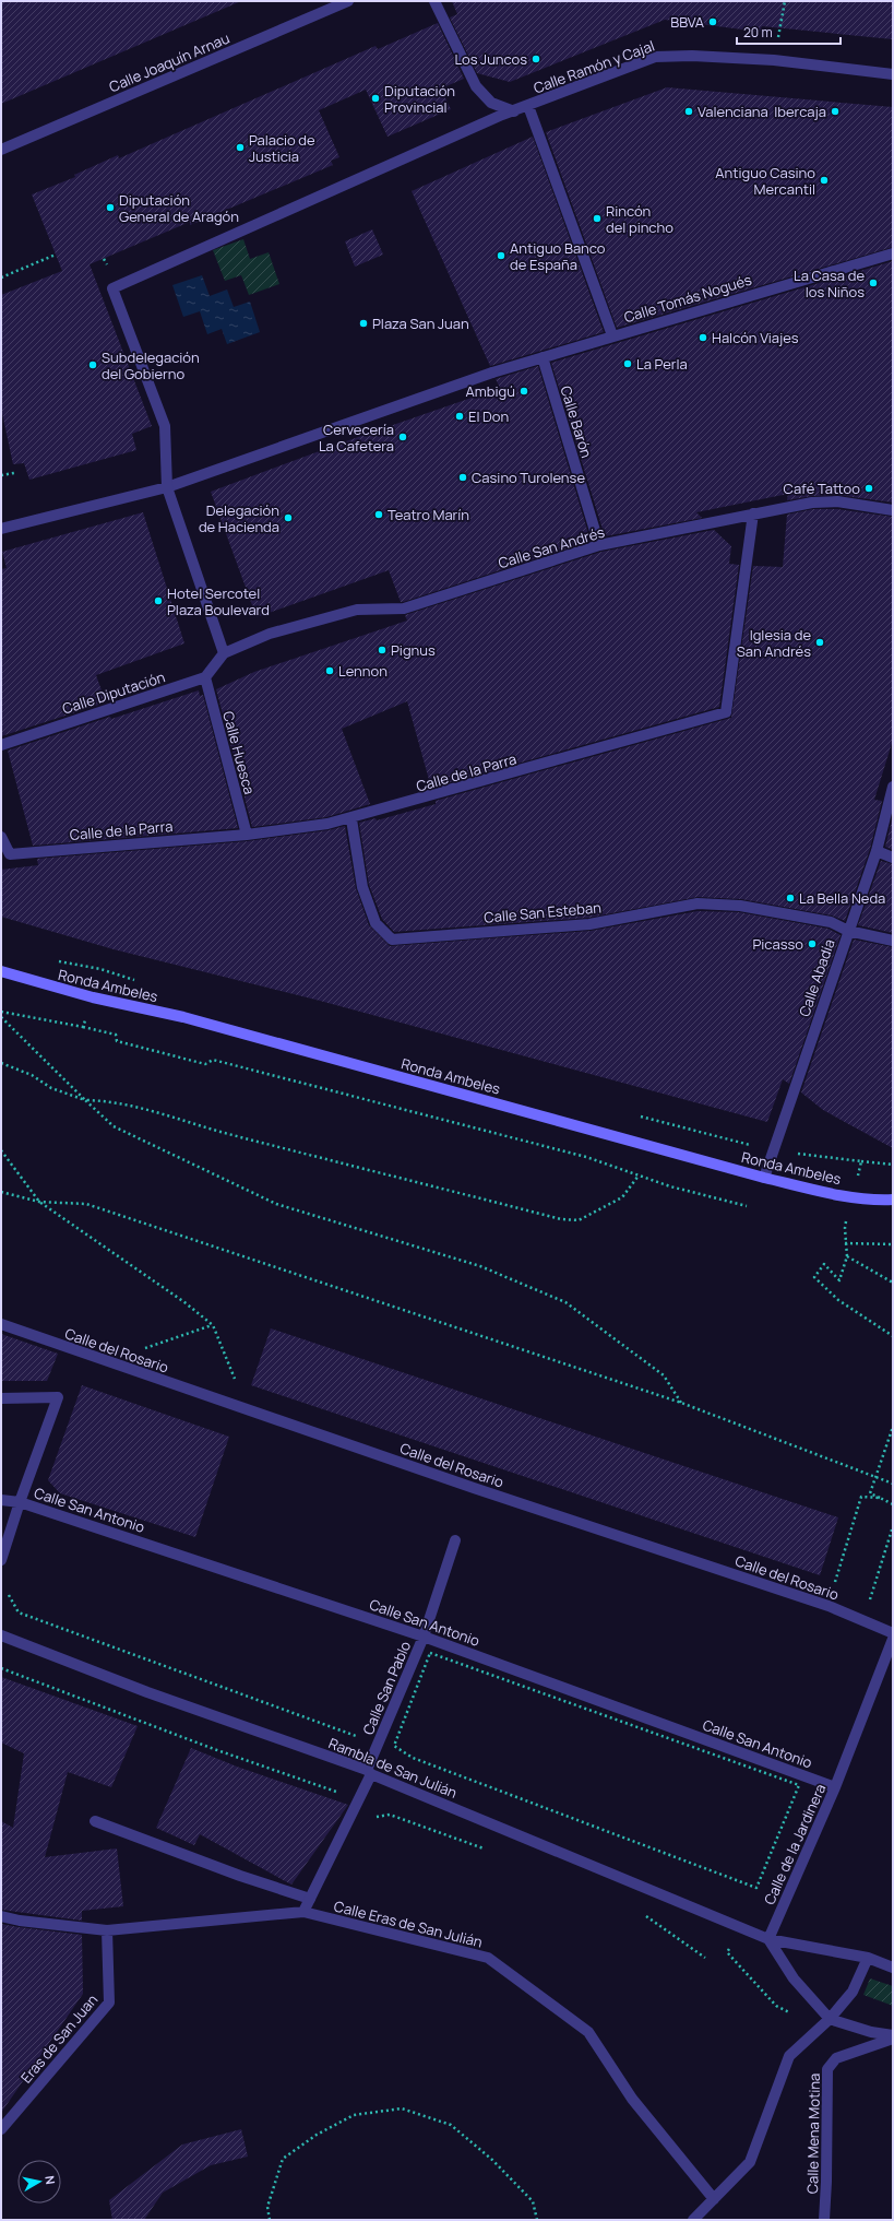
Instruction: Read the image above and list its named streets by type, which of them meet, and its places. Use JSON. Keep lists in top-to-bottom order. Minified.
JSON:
{"streets":{"main road":["Ronda Ambeles"],"street":["Calle Joaquín Arnau","Calle Ramón y Cajal","Calle Tomás Nogués","Calle Barón","Calle San Andrés","Calle Diputación","Calle Huesca","Calle de la Parra","Calle San Esteban","Calle Abadía","Calle del Rosario","Calle San Antonio","Calle San Pablo","Rambla de San Julián","Calle de la Jardinera","Calle Eras de San Julián","Eras de San Juan","Calle Mena Motina"]},"crossings":[["Calle Tomás Nogués","Calle Barón"],["Calle Barón","Calle San Andrés"],["Calle San Andrés","Calle de la Parra"],["Calle Diputación","Calle Huesca"],["Calle Huesca","Calle de la Parra"],["Calle de la Parra","Calle San Esteban"],["Calle San Esteban","Calle Abadía"],["Calle Abadía","Ronda Ambeles"],["Calle San Antonio","Calle San Pablo"],["Calle San Antonio","Calle de la Jardinera"],["Calle San Pablo","Rambla de San Julián"],["Rambla de San Julián","Calle de la Jardinera"],["Calle Eras de San Julián","Eras de San Juan"]],"places":["BBVA","Los Juncos","Diputación Provincial","Valenciana","Ibercaja","Palacio de Justicia","Antiguo Casino Mercantil","Diputación General de Aragón","Rincón del pincho","Antiguo Banco de España","La Casa de los Niños","Plaza San Juan","Halcón Viajes","La Perla","Subdelegación del Gobierno","Ambigú","El Don","Cervecería La Cafetera","Casino Turolense","Café Tattoo","Teatro Marín","Delegación de Hacienda","Hotel Sercotel Plaza Boulevard","Iglesia de San Andrés","Pignus","Lennon","La Bella Neda","Picasso"],"scale_bar":"20 m","north":"right"}
